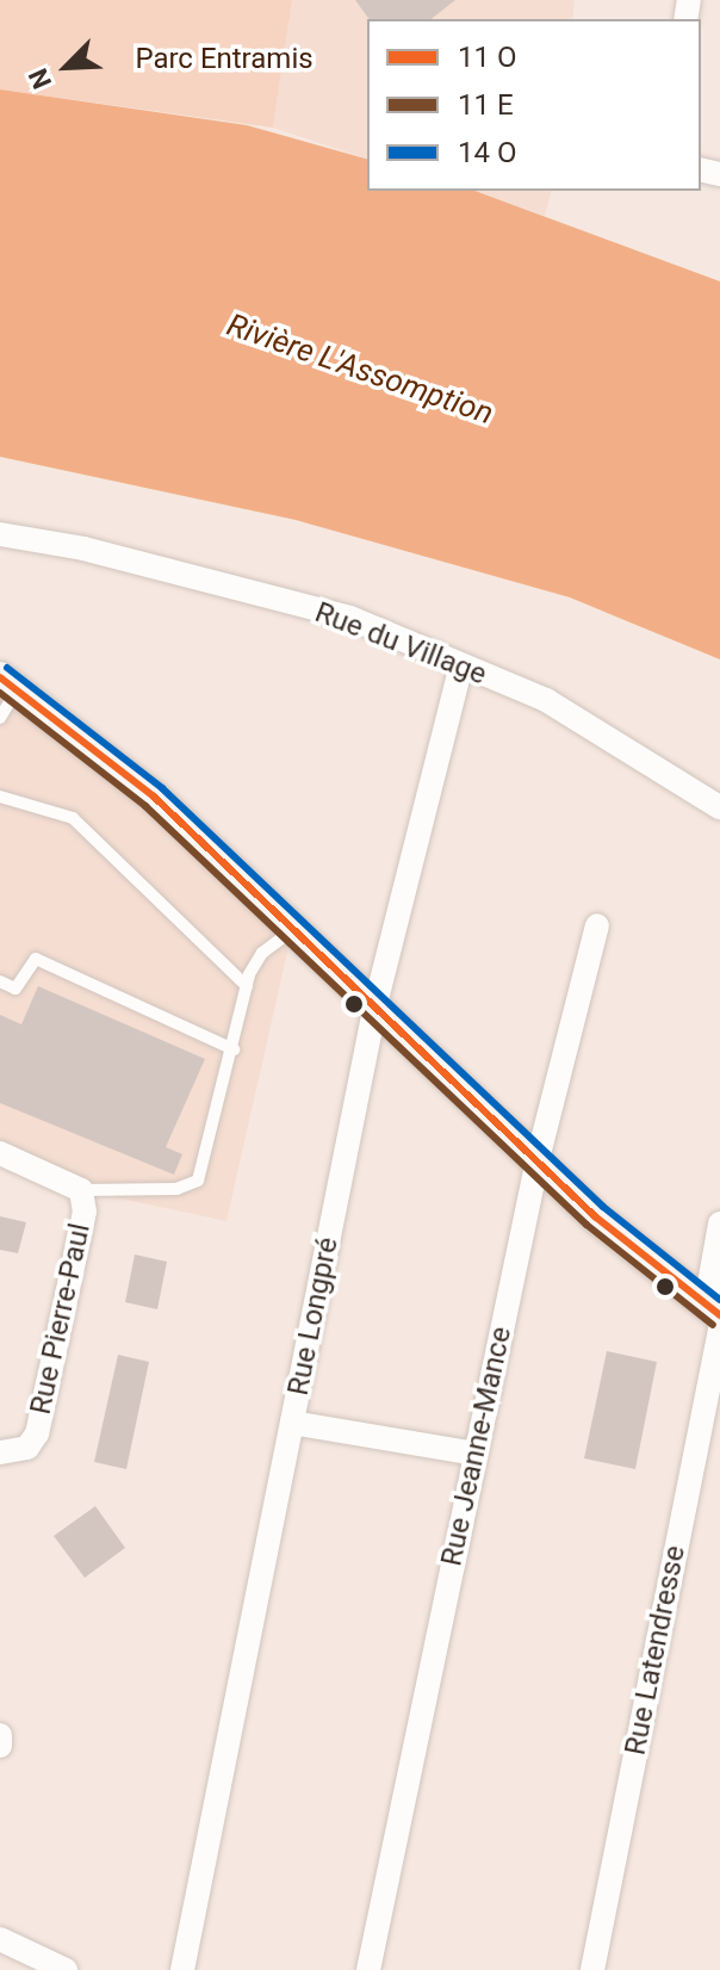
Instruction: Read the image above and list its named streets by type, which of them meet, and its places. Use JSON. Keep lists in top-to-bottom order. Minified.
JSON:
{"streets":{"street":["Rue du Village","Rue Longpré","Rue Pierre-Paul","Rue Jeanne-Mance","Rue Latendresse"]},"crossings":[["Rue du Village","Rue Longpré"]],"water":["Rivière L'Assomption"],"parks":["Parc Entramis"],"legend":["11 O","11 E","14 O"],"north":"bottom left"}
